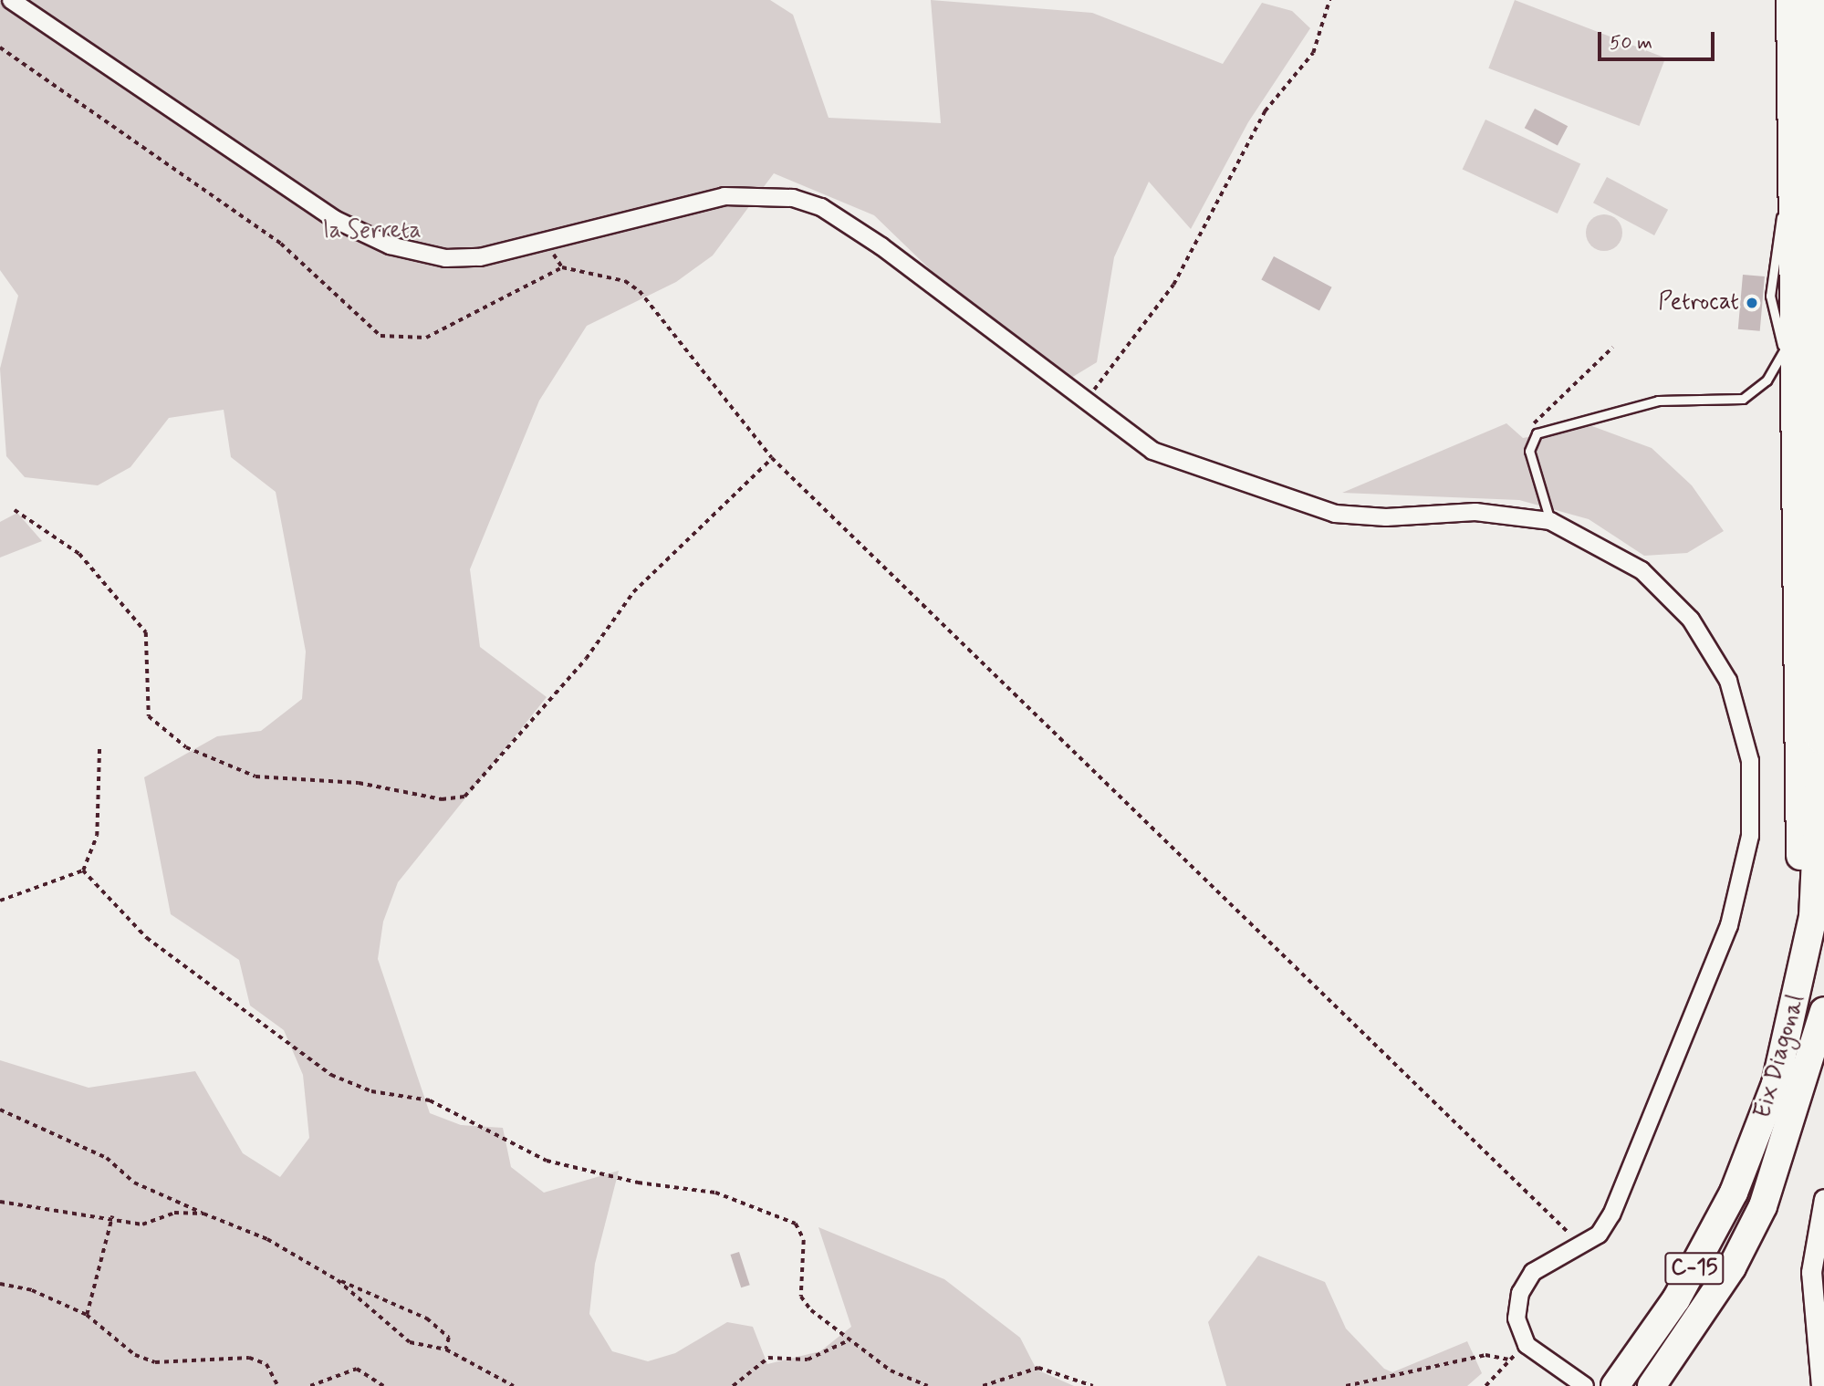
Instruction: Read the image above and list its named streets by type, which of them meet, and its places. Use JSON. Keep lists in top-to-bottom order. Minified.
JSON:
{"streets":{"highway":["Eix Diagonal","C-15"]},"parks":["la Serreta"],"places":["Petrocat"],"scale_bar":"50 m"}
